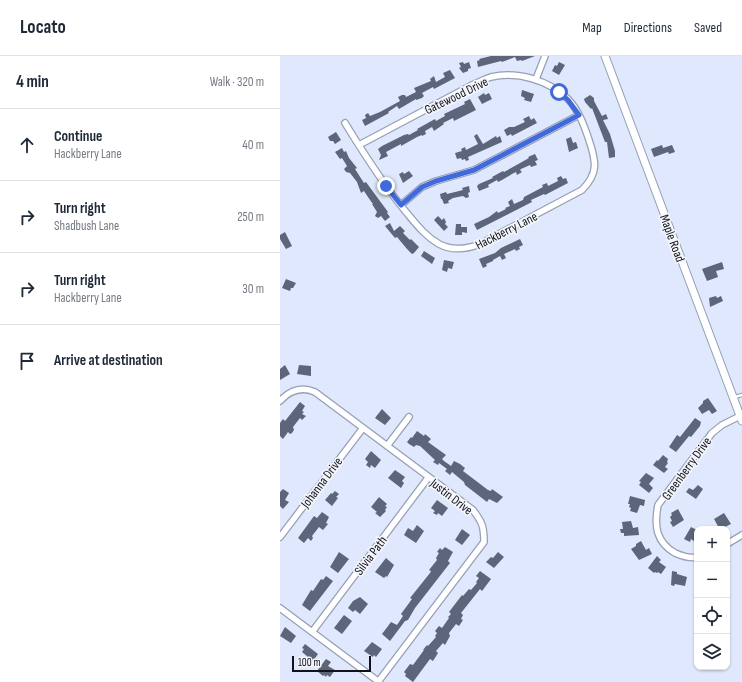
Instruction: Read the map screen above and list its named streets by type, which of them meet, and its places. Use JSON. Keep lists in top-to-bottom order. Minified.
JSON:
{"streets":{"street":["Gatewood Drive","Hackberry Lane","Maple Road","Greenberry Drive","Johanna Drive","Justin Drive","Silvia Path"]},"crossings":[["Gatewood Drive","Hackberry Lane"],["Maple Road","Greenberry Drive"],["Johanna Drive","Justin Drive"],["Justin Drive","Silvia Path"]],"scale_bar":"100 m","page":{"header":"Locato","nav":["Map","Directions","Saved"],"heading":["4 min","Walk · 320 m"],"list":[["Continue","Hackberry Lane","40 m"],["Turn right","Shadbush Lane","250 m"],["Turn right","Hackberry Lane","30 m"],"Arrive at destination"],"map_buttons":["+","−"],"scale":"100 m"}}
